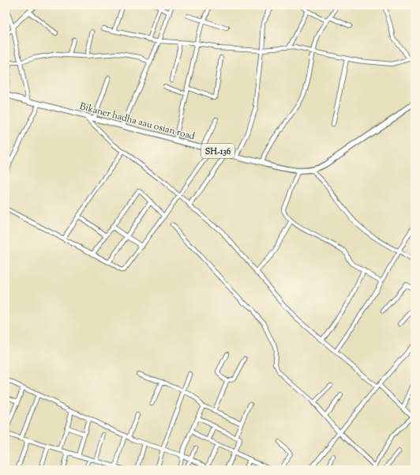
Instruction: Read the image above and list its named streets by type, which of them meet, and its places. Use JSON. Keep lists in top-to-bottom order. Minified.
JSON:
{"streets":{"main road":["Bikaner hadha aau osian road","SH-136"]}}
